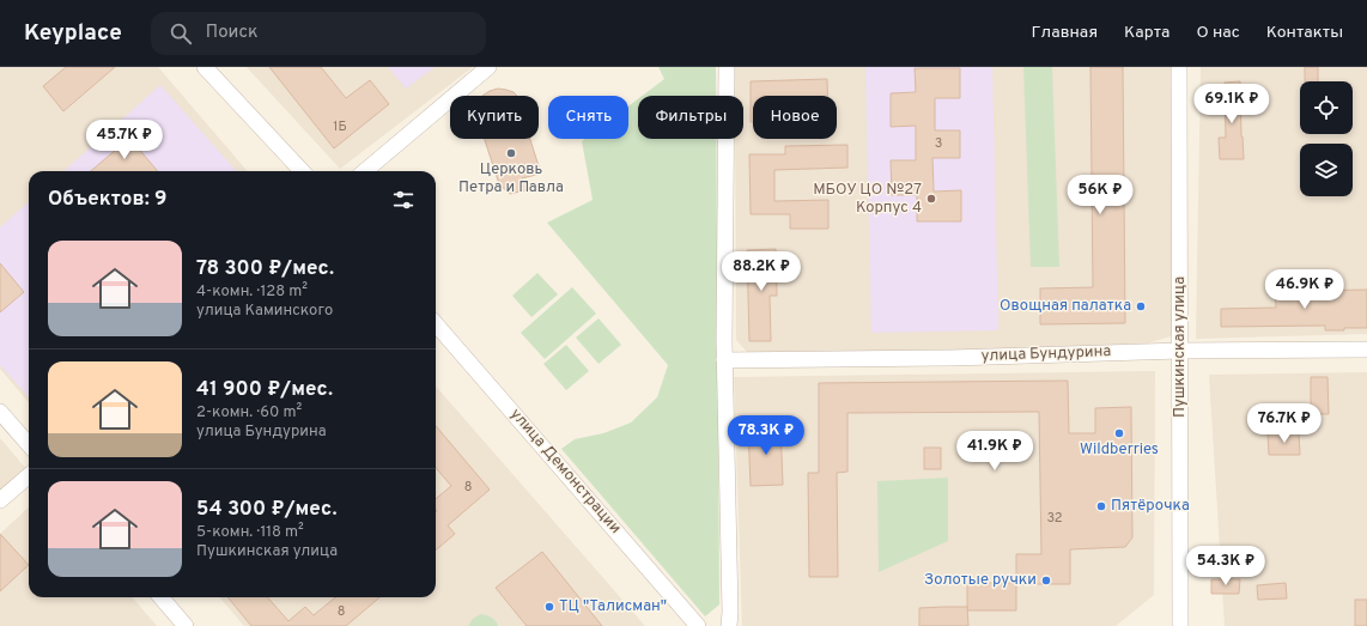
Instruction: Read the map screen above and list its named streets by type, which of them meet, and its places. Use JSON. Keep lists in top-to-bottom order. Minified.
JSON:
{"streets":{"street":["Пушкинская улица","улица Бундурина","улица Демонстрации"]},"crossings":[["Пушкинская улица","улица Бундурина"]],"places":["Церковь Петра и Павла","МБОУ ЦО №27 Корпус 4","Овощная палатка","Wildberries","Пятёрочка","Золотые ручки","ТЦ \"Талисман\""],"house_numbers":["1Б","3","8","32","8"],"page":{"header":"Keyplace","search":"Поиск","nav":["Главная","Карта","О нас","Контакты"],"price":["69.1K ₽","45.7K ₽","56K ₽","88.2K ₽","46.9K ₽","76.7K ₽","78.3K ₽","41.9K ₽","54.3K ₽"],"chip":["Купить","Снять","Фильтры","Новое"],"heading":"Объектов: 9","list":[{"name":"78 300 ₽/мес.","note":"4-комн. · 128 m² · улица Каминского"},{"name":"41 900 ₽/мес.","note":"2-комн. · 60 m² · улица Бундурина"},{"name":"54 300 ₽/мес.","note":"5-комн. · 118 m² · Пушкинская улица"}]}}
